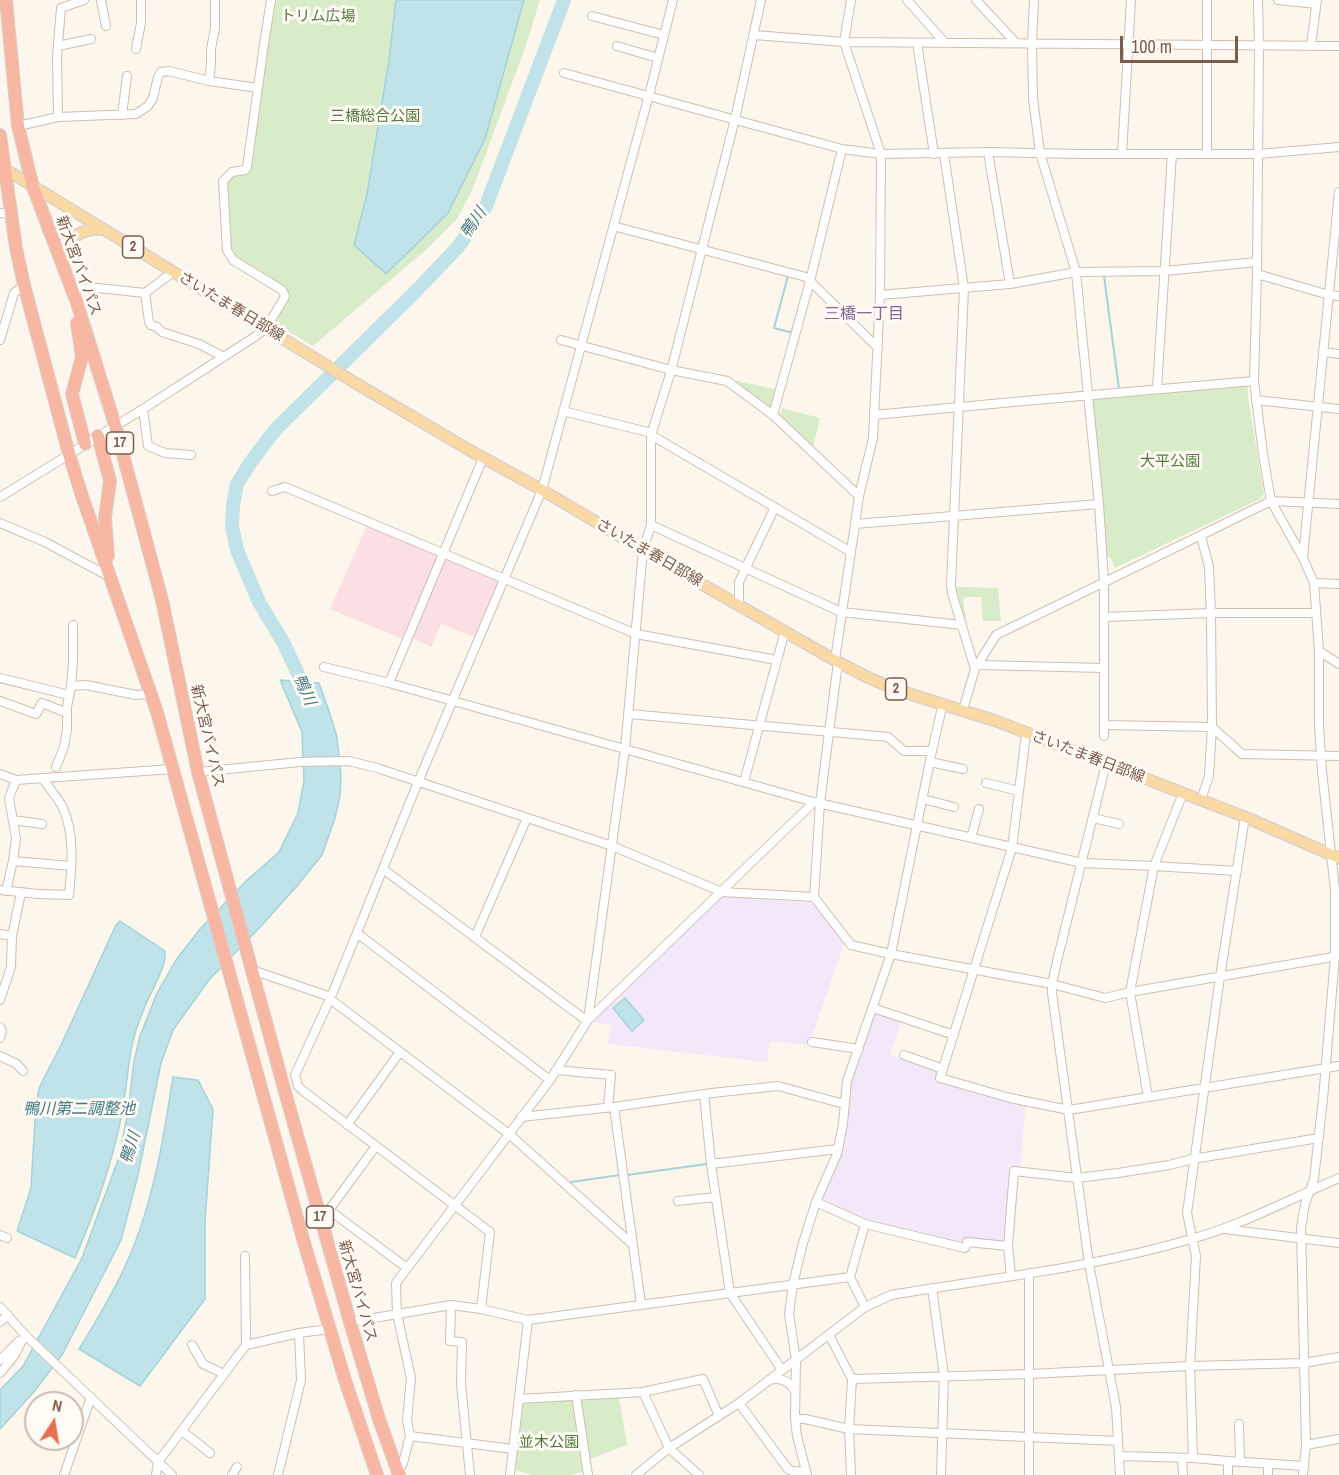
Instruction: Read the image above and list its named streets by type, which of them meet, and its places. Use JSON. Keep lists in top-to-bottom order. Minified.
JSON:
{"streets":{"highway":["新大宮バイパス","17"],"main road":["2","さいたま春日部線"]},"crossings":[["新大宮バイパス","さいたま春日部線"],["さいたま春日部線","17"]],"districts":["三橋一丁目"],"water":["鴨川","鴨川第二調整池"],"parks":["トリム広場","三橋総合公園","大平公園","並木公園"],"scale_bar":"100 m","north":"top"}
